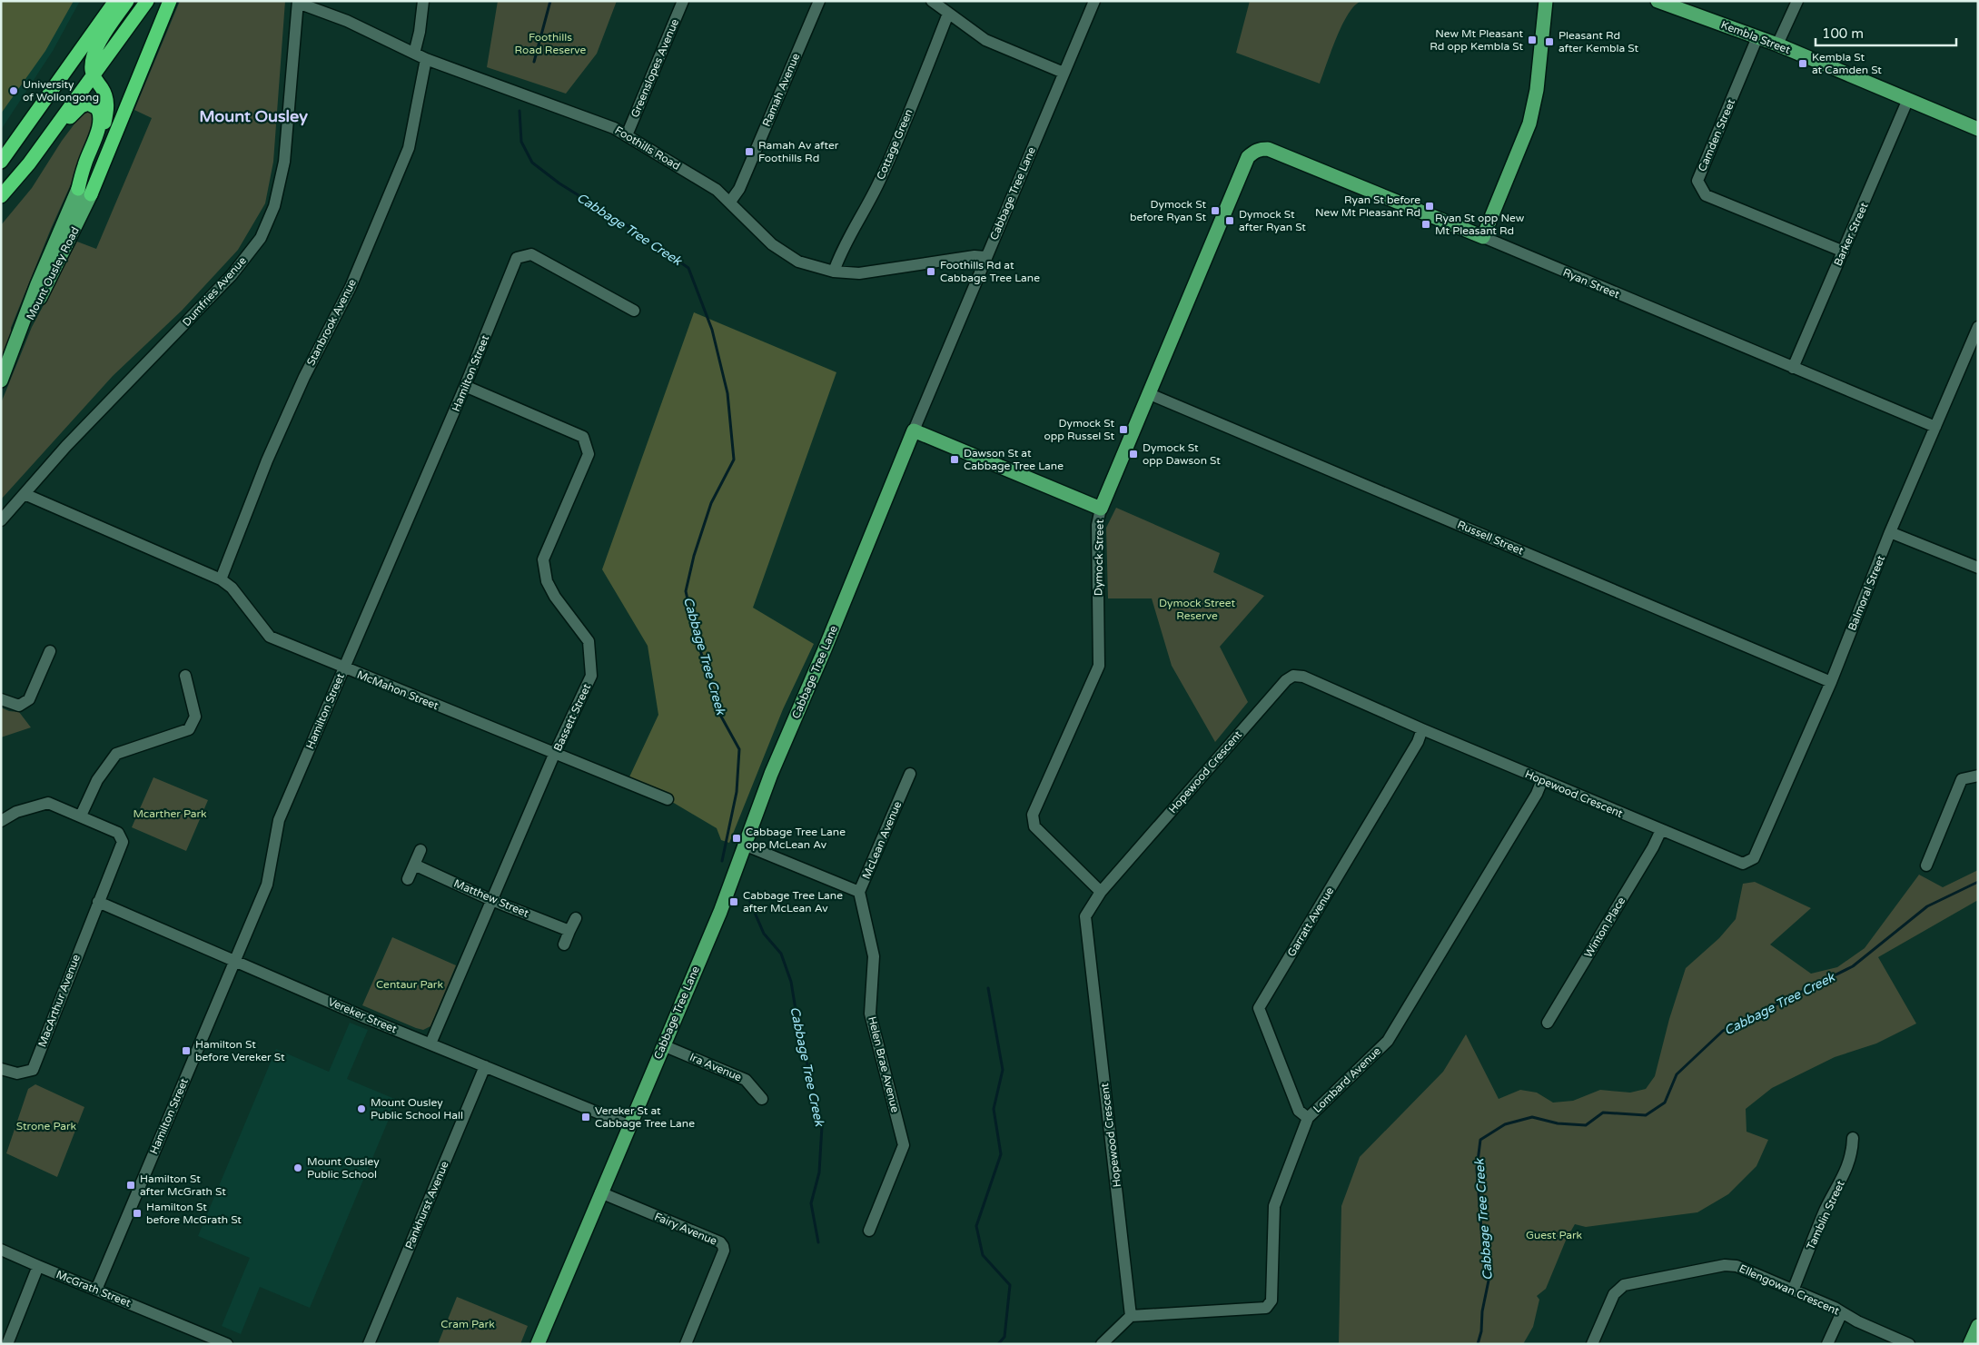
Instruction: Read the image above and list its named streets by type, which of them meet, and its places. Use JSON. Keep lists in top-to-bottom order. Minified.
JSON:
{"streets":{"main road":["Kembla Street","Cabbage Tree Lane","Mount Ousley Road","Ryan Street","Dymock Street"],"street":["Greenslopes Avenue","Ramah Avenue","Camden Street","Cottage Green","Foothills Road","Barker Street","Dumfries Avenue","Stanbrook Avenue","Hamilton Street","Russell Street","Balmoral Street","McMahon Street","Bassett Street","Hopewood Crescent","McLean Avenue","Matthew Street","Garratt Avenue","Winton Place","MacArthur Avenue","Vereker Street","Helen Brae Avenue","Ira Avenue","Lombard Avenue","Pankhurst Avenue","Tamblin Street","Fairy Avenue","McGrath Street","Ellengowan Crescent"]},"crossings":[["Kembla Street","Camden Street"],["Kembla Street","Barker Street"],["Greenslopes Avenue","Foothills Road"],["Ramah Avenue","Foothills Road"],["Camden Street","Barker Street"],["Cottage Green","Foothills Road"],["Foothills Road","Cabbage Tree Lane"],["Foothills Road","Dumfries Avenue"],["Foothills Road","Stanbrook Avenue"],["Cabbage Tree Lane","McLean Avenue"],["Cabbage Tree Lane","Vereker Street"],["Cabbage Tree Lane","Ira Avenue"],["Cabbage Tree Lane","Fairy Avenue"],["Barker Street","Ryan Street"],["Ryan Street","Dymock Street"],["Ryan Street","Balmoral Street"],["Dumfries Avenue","McMahon Street"],["Stanbrook Avenue","McMahon Street"],["Hamilton Street","McMahon Street"],["Hamilton Street","Bassett Street"],["Hamilton Street","Vereker Street"],["Hamilton Street","McGrath Street"],["Russell Street","Dymock Street"],["Russell Street","Balmoral Street"],["Dymock Street","Hopewood Crescent"],["Balmoral Street","Hopewood Crescent"],["McMahon Street","Bassett Street"],["Bassett Street","Matthew Street"],["Bassett Street","Vereker Street"],["Hopewood Crescent","Garratt Avenue"],["Hopewood Crescent","Winton Place"],["Hopewood Crescent","Lombard Avenue"],["McLean Avenue","Helen Brae Avenue"],["Garratt Avenue","Lombard Avenue"],["MacArthur Avenue","Vereker Street"],["Vereker Street","Pankhurst Avenue"],["Tamblin Street","Ellengowan Crescent"]],"districts":["Mount Ousley"],"water":["Cabbage Tree Creek"],"parks":["Foothills Road Reserve","Dymock Street Reserve","Mcarther Park","Centaur Park","Strone Park","Guest Park","Cram Park"],"places":{"transit":["New Mt Pleasant Rd opp Kembla St","Pleasant Rd after Kembla St","Kembla St at Camden St","Ramah Av after Foothills Rd","Ryan St before New Mt Pleasant Rd","Dymock St before Ryan St","Dymock St after Ryan St","Ryan St opp New Mt Pleasant Rd","Foothills Rd at Cabbage Tree Lane","Dymock St opp Russel St","Dymock St opp Dawson St","Dawson St at Cabbage Tree Lane","Cabbage Tree Lane opp McLean Av","Cabbage Tree Lane after McLean Av","Hamilton St before Vereker St","Vereker St at Cabbage Tree Lane","Hamilton St after McGrath St","Hamilton St before McGrath St"],"other":["University of Wollongong","Mount Ousley Public School Hall","Mount Ousley Public School"]},"scale_bar":"100 m"}
